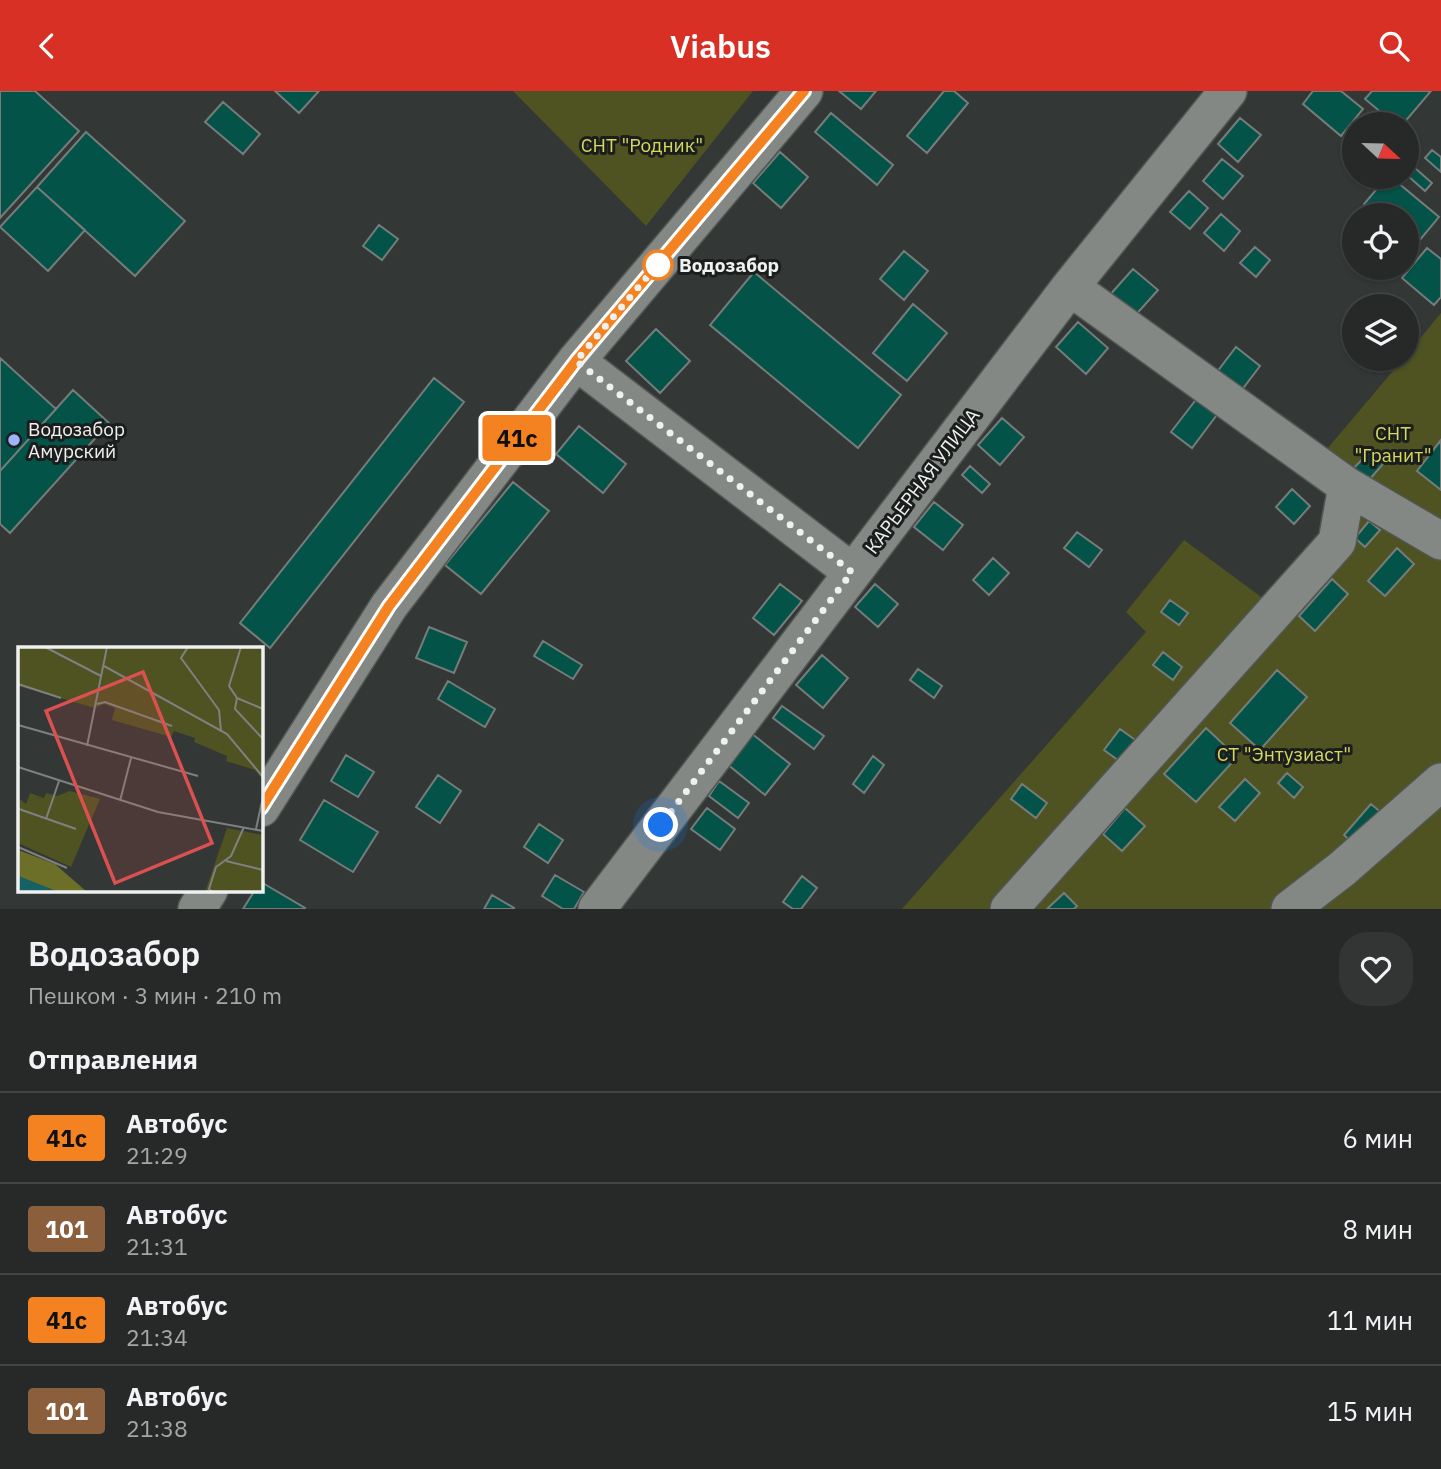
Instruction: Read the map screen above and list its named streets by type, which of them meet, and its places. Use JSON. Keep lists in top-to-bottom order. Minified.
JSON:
{"streets":{"street":["КАРЬЕРНАЯ УЛИЦА"]},"parks":["СНТ \"Родник\"","СНТ \"Гранит\"","СТ \"Энтузиаст\""],"places":["Водозабор","Водозабор Амурский"],"lines":["bus line 41с"],"north":"right","page":{"header":"Viabus","on_map":"41с","heading":[["Водозабор","Пешком · 3 мин · 210 m"],"Отправления"],"list":[{"mark":"41с","name":"Автобус","note":"21:29","value":"6 мин"},{"mark":"101","name":"Автобус","note":"21:31","value":"8 мин"},{"mark":"41с","name":"Автобус","note":"21:34","value":"11 мин"},{"mark":"101","name":"Автобус","note":"21:38","value":"15 мин"}]}}
